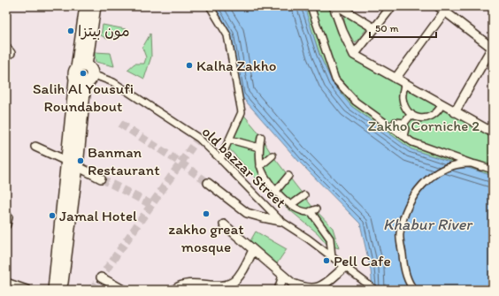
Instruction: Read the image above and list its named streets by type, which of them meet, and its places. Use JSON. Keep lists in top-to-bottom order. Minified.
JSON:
{"streets":{"street":["old bazzar Street"]},"water":["Khabur River"],"parks":["Zakho Corniche 2"],"places":["مون بيتزا","Kalha Zakho","Salih Al Yousufi Roundabout","Banman Restaurant","zakho great mosque","Jamal Hotel","Pell Cafe"],"scale_bar":"50 m"}
